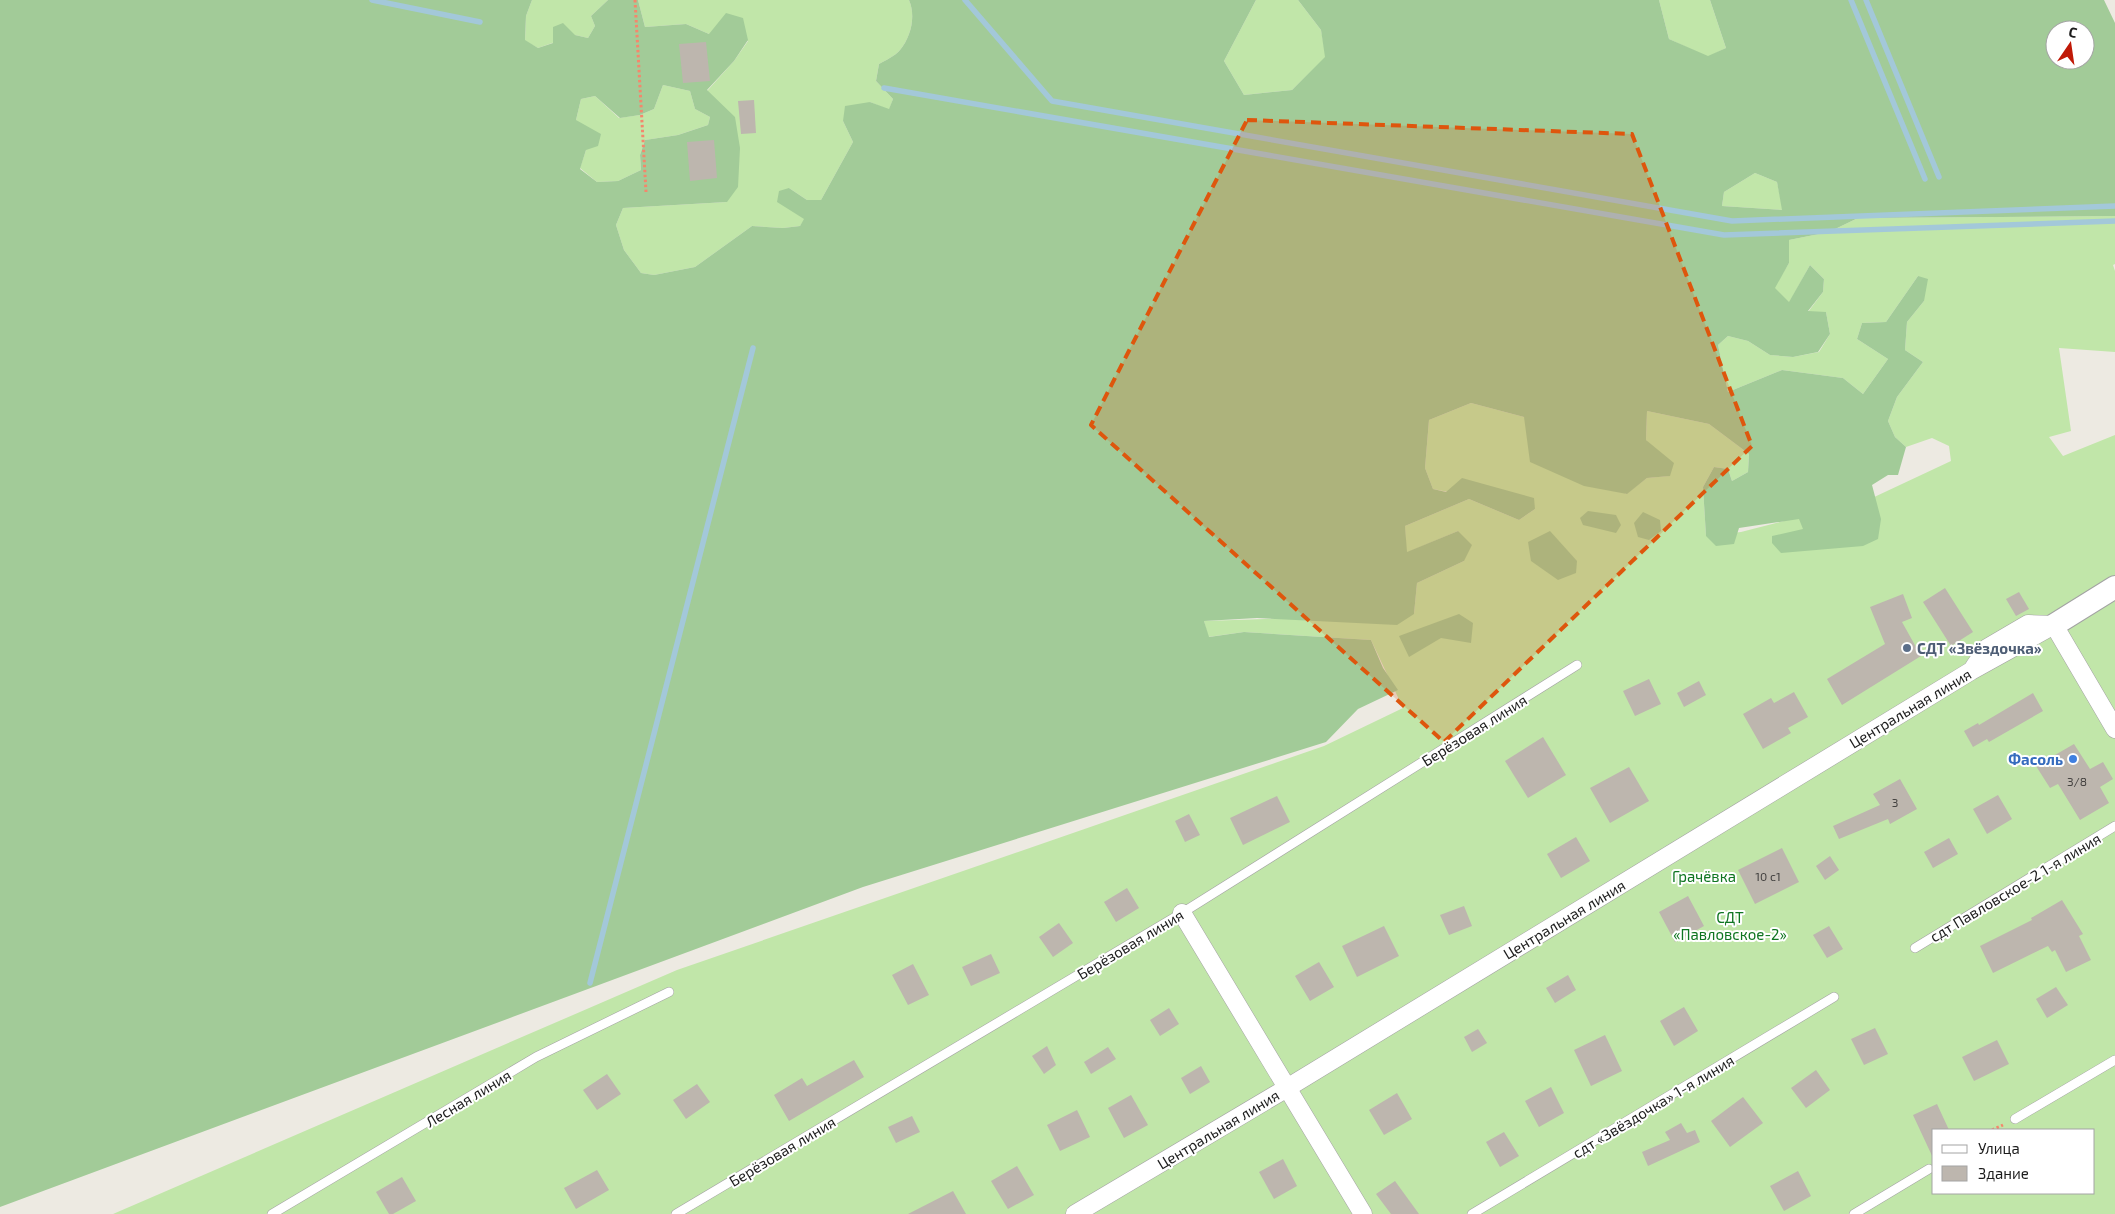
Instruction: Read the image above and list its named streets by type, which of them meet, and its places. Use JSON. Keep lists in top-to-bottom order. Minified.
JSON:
{"streets":{"street":["Центральная линия"],"lane":["Берёзовая линия","сдт Павловское-2 1-я линия","Лесная линия","сдт «Звёздочка» 1-я линия"]},"parks":["Грачёвка","СДТ «Павловское-2»"],"places":["СДТ «Звёздочка»","Фасоль"],"house_numbers":["3/8","3","10 с1"],"legend":["Улица","Здание"],"north":"top"}
